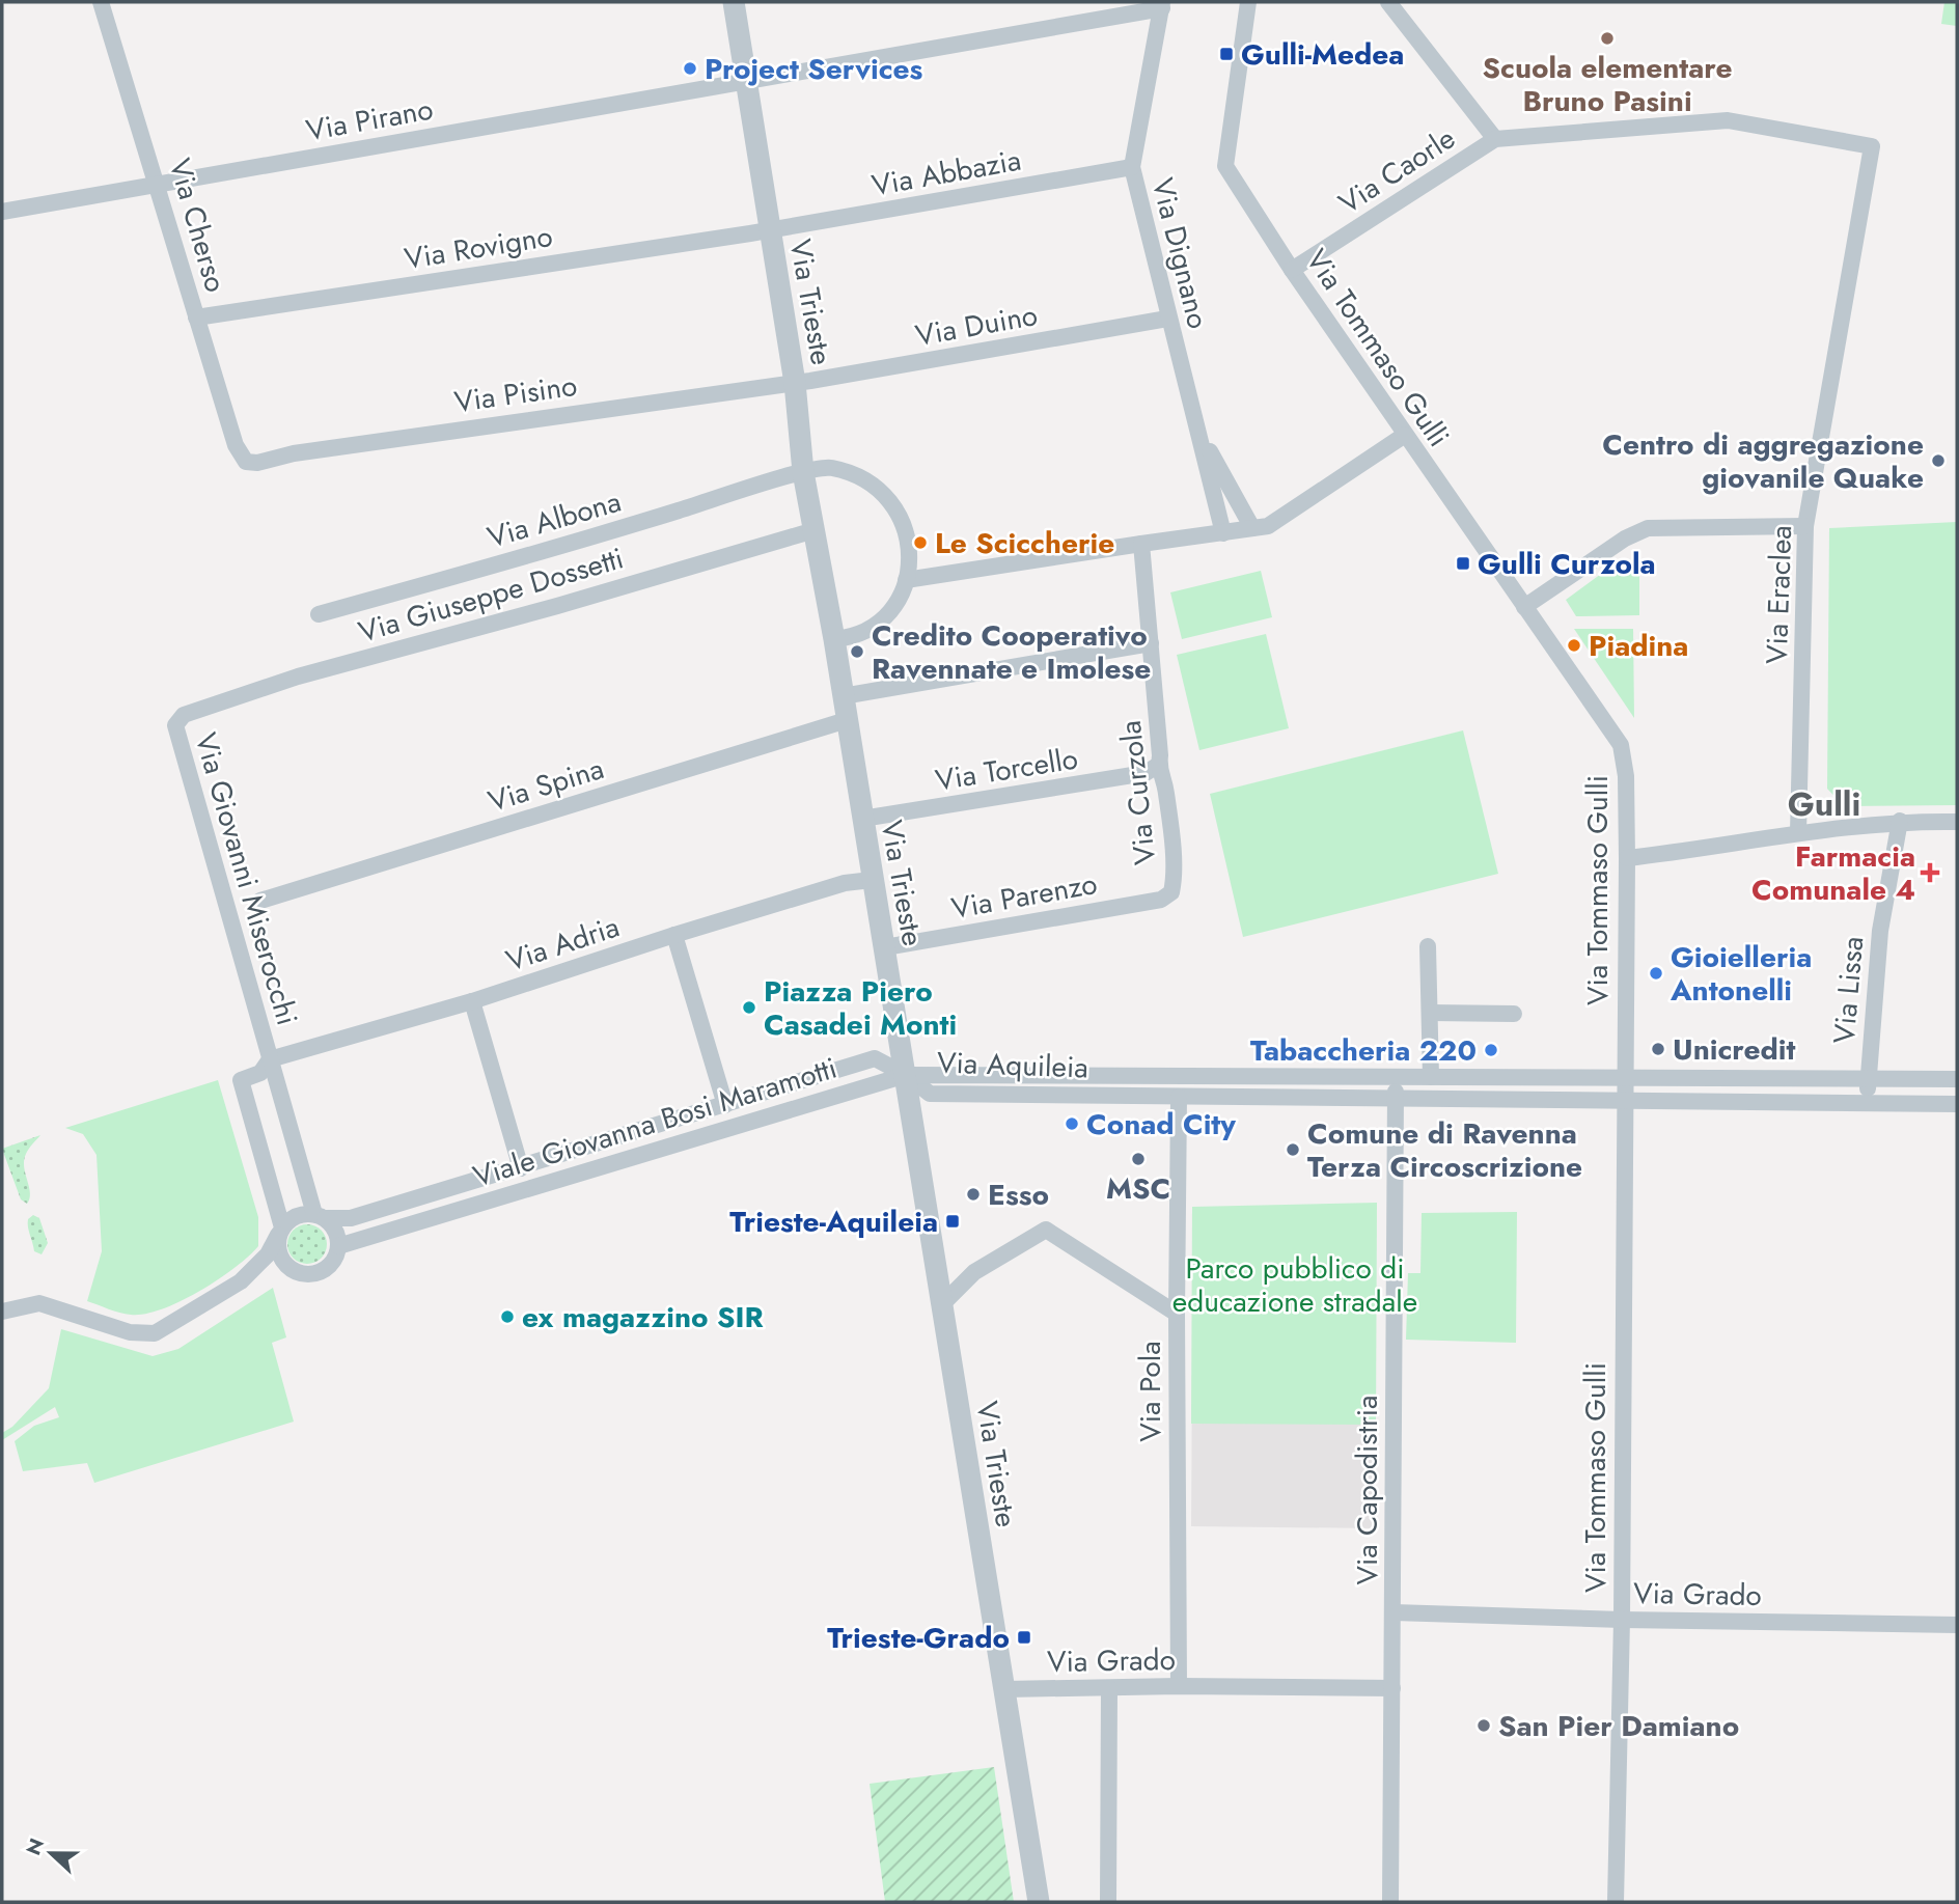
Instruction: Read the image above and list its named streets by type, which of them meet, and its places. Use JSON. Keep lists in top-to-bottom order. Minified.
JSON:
{"streets":{"street":["Via Pirano","Via Caorle","Via Abbazia","Via Cherso","Via Rovigno","Via Dignano","Via Trieste","Via Duino","Via Tommaso Gulli","Via Pisino","Via Albona","Via Giuseppe Dossetti","Via Eraclea","Via Torcello","Via Spina","Via Curzola","Via Giovanni Miserocchi","Via Parenzo","Via Adria","Via Lissa","Via Aquileia","Viale Giovanna Bosi Maramotti","Via Pola","Via Capodistria","Via Grado"]},"crossings":[["Via Pirano","Via Cherso"],["Via Pirano","Via Dignano"],["Via Pirano","Via Trieste"],["Via Caorle","Via Tommaso Gulli"],["Via Caorle","Via Eraclea"],["Via Abbazia","Via Rovigno"],["Via Abbazia","Via Dignano"],["Via Abbazia","Via Trieste"],["Via Cherso","Via Rovigno"],["Via Cherso","Via Pisino"],["Via Rovigno","Via Trieste"],["Via Dignano","Via Duino"],["Via Trieste","Via Duino"],["Via Trieste","Via Pisino"],["Via Trieste","Via Albona"],["Via Trieste","Via Giuseppe Dossetti"],["Via Trieste","Via Torcello"],["Via Trieste","Via Spina"],["Via Trieste","Via Parenzo"],["Via Trieste","Via Adria"],["Via Trieste","Via Aquileia"],["Via Trieste","Viale Giovanna Bosi Maramotti"],["Via Trieste","Via Grado"],["Via Duino","Via Pisino"],["Via Tommaso Gulli","Via Aquileia"],["Via Tommaso Gulli","Via Grado"],["Via Giuseppe Dossetti","Via Giovanni Miserocchi"],["Via Torcello","Via Curzola"],["Via Curzola","Via Parenzo"],["Via Giovanni Miserocchi","Via Adria"],["Via Giovanni Miserocchi","Viale Giovanna Bosi Maramotti"],["Via Lissa","Via Aquileia"],["Via Aquileia","Viale Giovanna Bosi Maramotti"],["Via Aquileia","Via Pola"],["Via Aquileia","Via Capodistria"],["Via Pola","Via Grado"],["Via Capodistria","Via Grado"]],"districts":["Gulli"],"parks":["Parco pubblico di educazione stradale"],"places":{"other":["Scuola elementare Bruno Pasini","Project Services","Centro di aggregazione giovanile Quake","Le Sciccherie","Piadina","Credito Cooperativo Ravennate e Imolese","Gioielleria Antonelli","Piazza Piero Casadei Monti","Unicredit","Tabaccheria 220","Conad City","Comune di Ravenna Terza Circoscrizione","MSC","Esso","ex magazzino SIR","San Pier Damiano"],"transit":["Gulli-Medea","Gulli Curzola","Trieste-Aquileia","Trieste-Grado"],"health":["Farmacia Comunale 4"]},"north":"left"}
